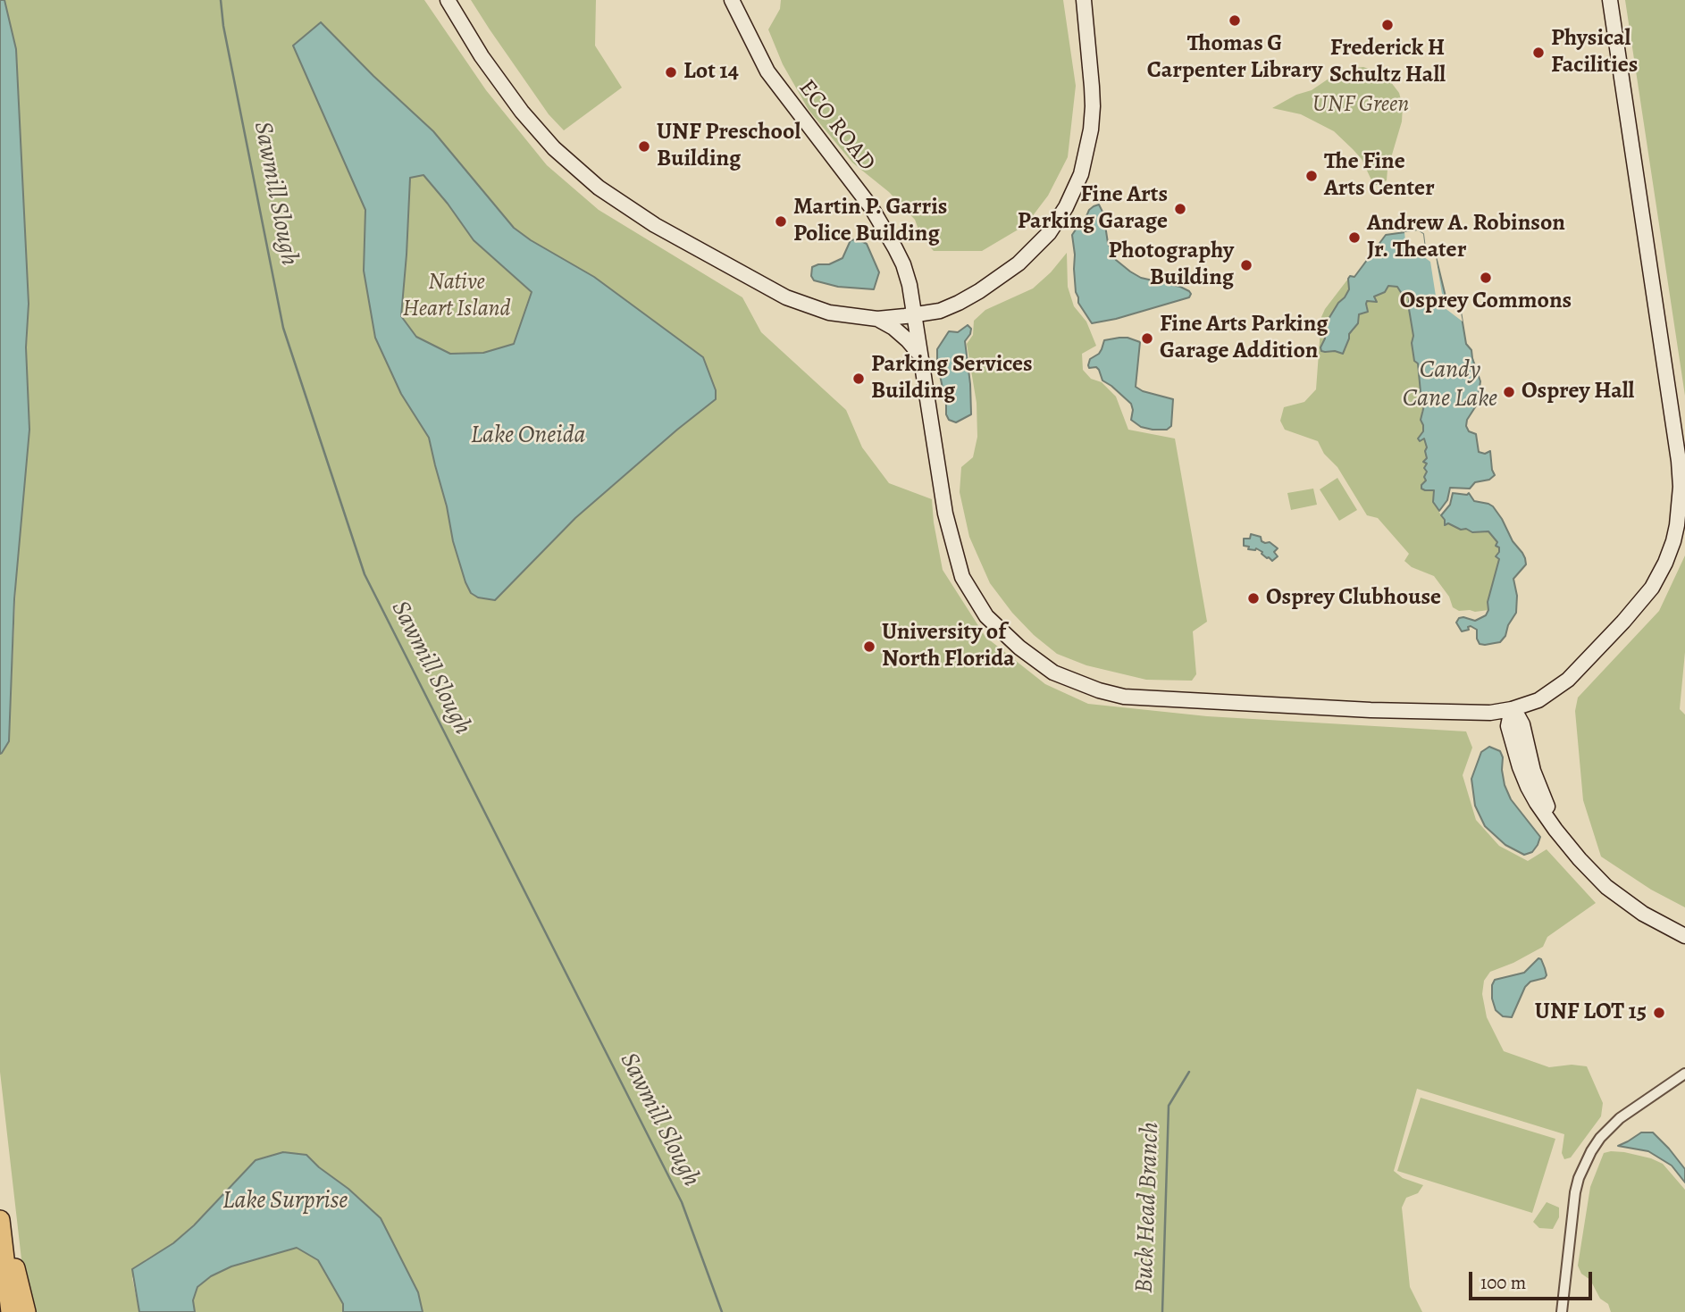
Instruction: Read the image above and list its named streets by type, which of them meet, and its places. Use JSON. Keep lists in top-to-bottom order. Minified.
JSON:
{"streets":{"street":["ECO ROAD"]},"water":["Sawmill Slough","Candy Cane Lake","Lake Oneida","Lake Surprise","Buck Head Branch"],"parks":["UNF Green","Native Heart Island"],"places":["Thomas G Carpenter Library","Frederick H Schultz Hall","Physical Facilities","Lot 14","UNF Preschool Building","The Fine Arts Center","Fine Arts Parking Garage","Martin P. Garris Police Building","Andrew A. Robinson Jr. Theater","Photography Building","Osprey Commons","Fine Arts Parking Garage Addition","Parking Services Building","Osprey Hall","Osprey Clubhouse","University of North Florida","UNF LOT 15"],"scale_bar":"100 m"}
